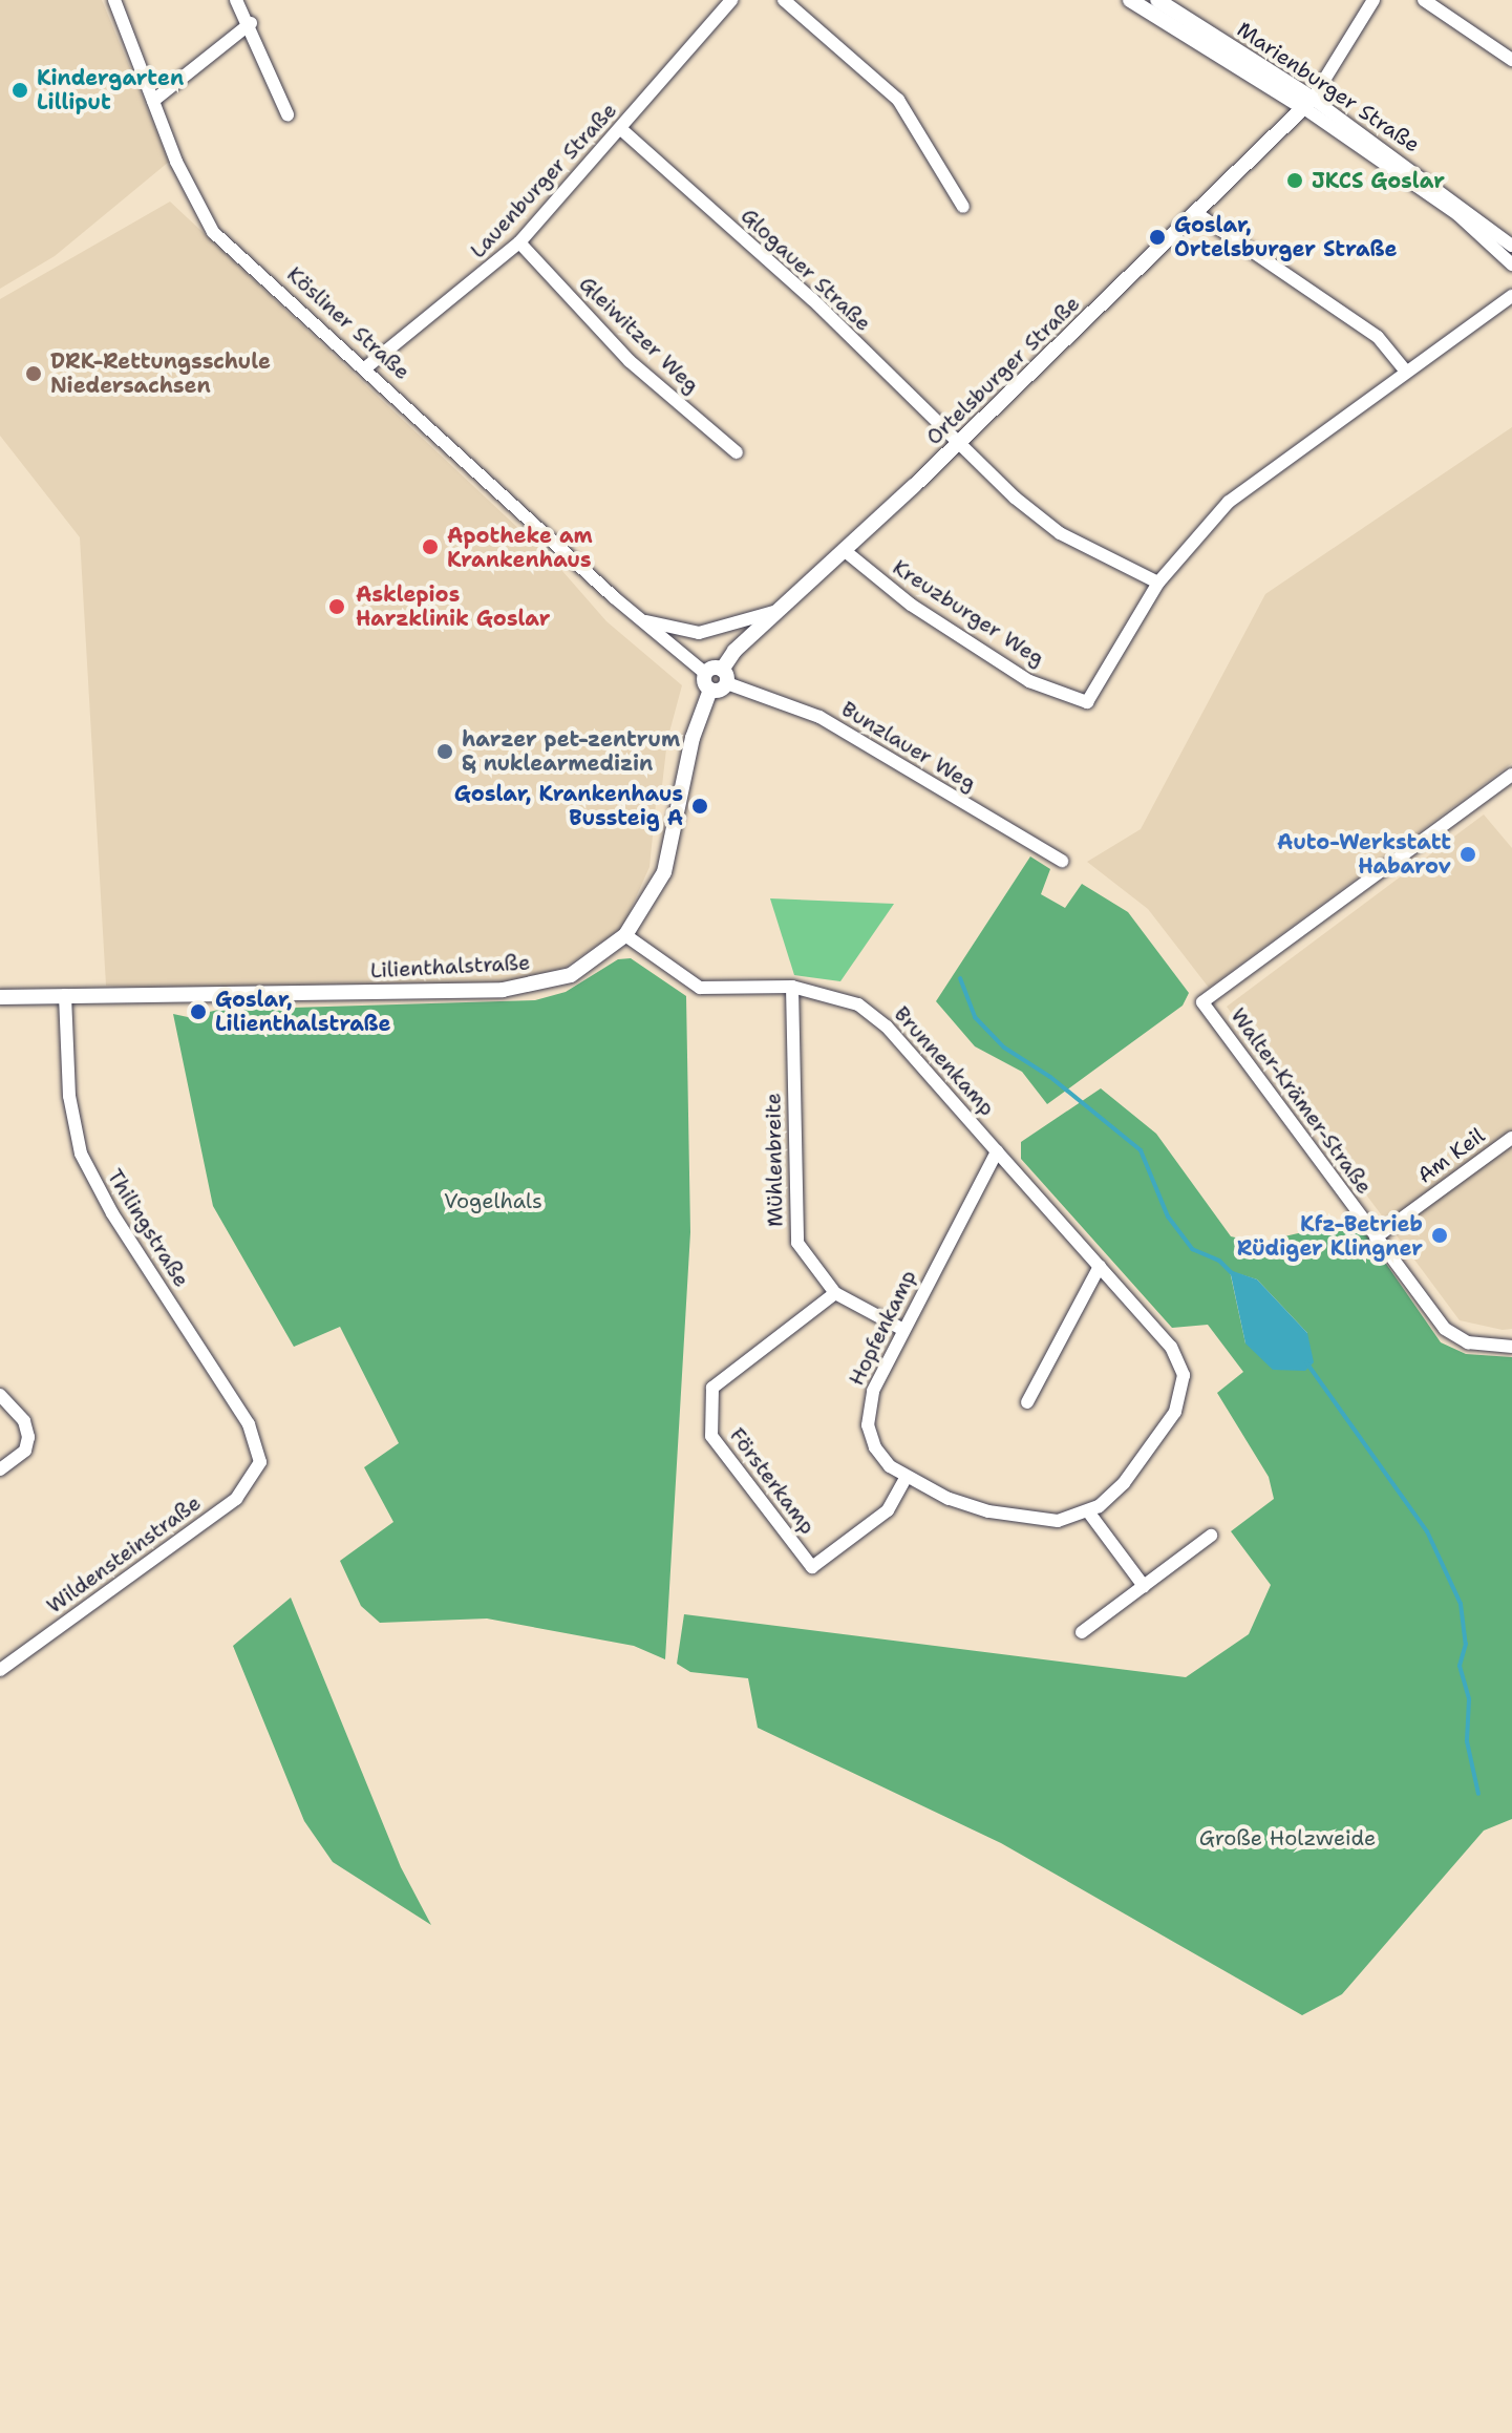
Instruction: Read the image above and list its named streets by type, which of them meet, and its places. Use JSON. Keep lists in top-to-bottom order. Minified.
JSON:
{"streets":{"street":["Marienburger Straße","Lauenburger Straße","Glogauer Straße","Kösliner Straße","Gleiwitzer Weg","Ortelsburger Straße","Kreuzburger Weg","Bunzlauer Weg","Lilienthalstraße","Brunnenkamp","Walter-Krämer-Straße","Am Keil","Mühlenbreite","Thilingstraße","Hopfenkamp","Försterkamp","Wildensteinstraße"]},"crossings":[["Marienburger Straße","Ortelsburger Straße"],["Lauenburger Straße","Glogauer Straße"],["Lauenburger Straße","Kösliner Straße"],["Lauenburger Straße","Gleiwitzer Weg"],["Glogauer Straße","Ortelsburger Straße"],["Glogauer Straße","Kreuzburger Weg"],["Kösliner Straße","Ortelsburger Straße"],["Ortelsburger Straße","Kreuzburger Weg"],["Ortelsburger Straße","Bunzlauer Weg"],["Lilienthalstraße","Brunnenkamp"],["Lilienthalstraße","Thilingstraße"],["Brunnenkamp","Mühlenbreite"],["Brunnenkamp","Hopfenkamp"],["Walter-Krämer-Straße","Am Keil"],["Mühlenbreite","Hopfenkamp"],["Mühlenbreite","Försterkamp"],["Thilingstraße","Wildensteinstraße"],["Hopfenkamp","Försterkamp"]],"parks":["Vogelhals","Große Holzweide"],"places":["Kindergarten Lilliput","JKCS Goslar","Goslar, Ortelsburger Straße","DRK-Rettungsschule Niedersachsen","Apotheke am Krankenhaus","Asklepios Harzklinik Goslar","harzer pet-zentrum & nuklearmedizin","Goslar, Krankenhaus Bussteig A","Auto-Werkstatt Habarov","Goslar, Lilienthalstraße","Kfz-Betrieb Rüdiger Klingner"]}
